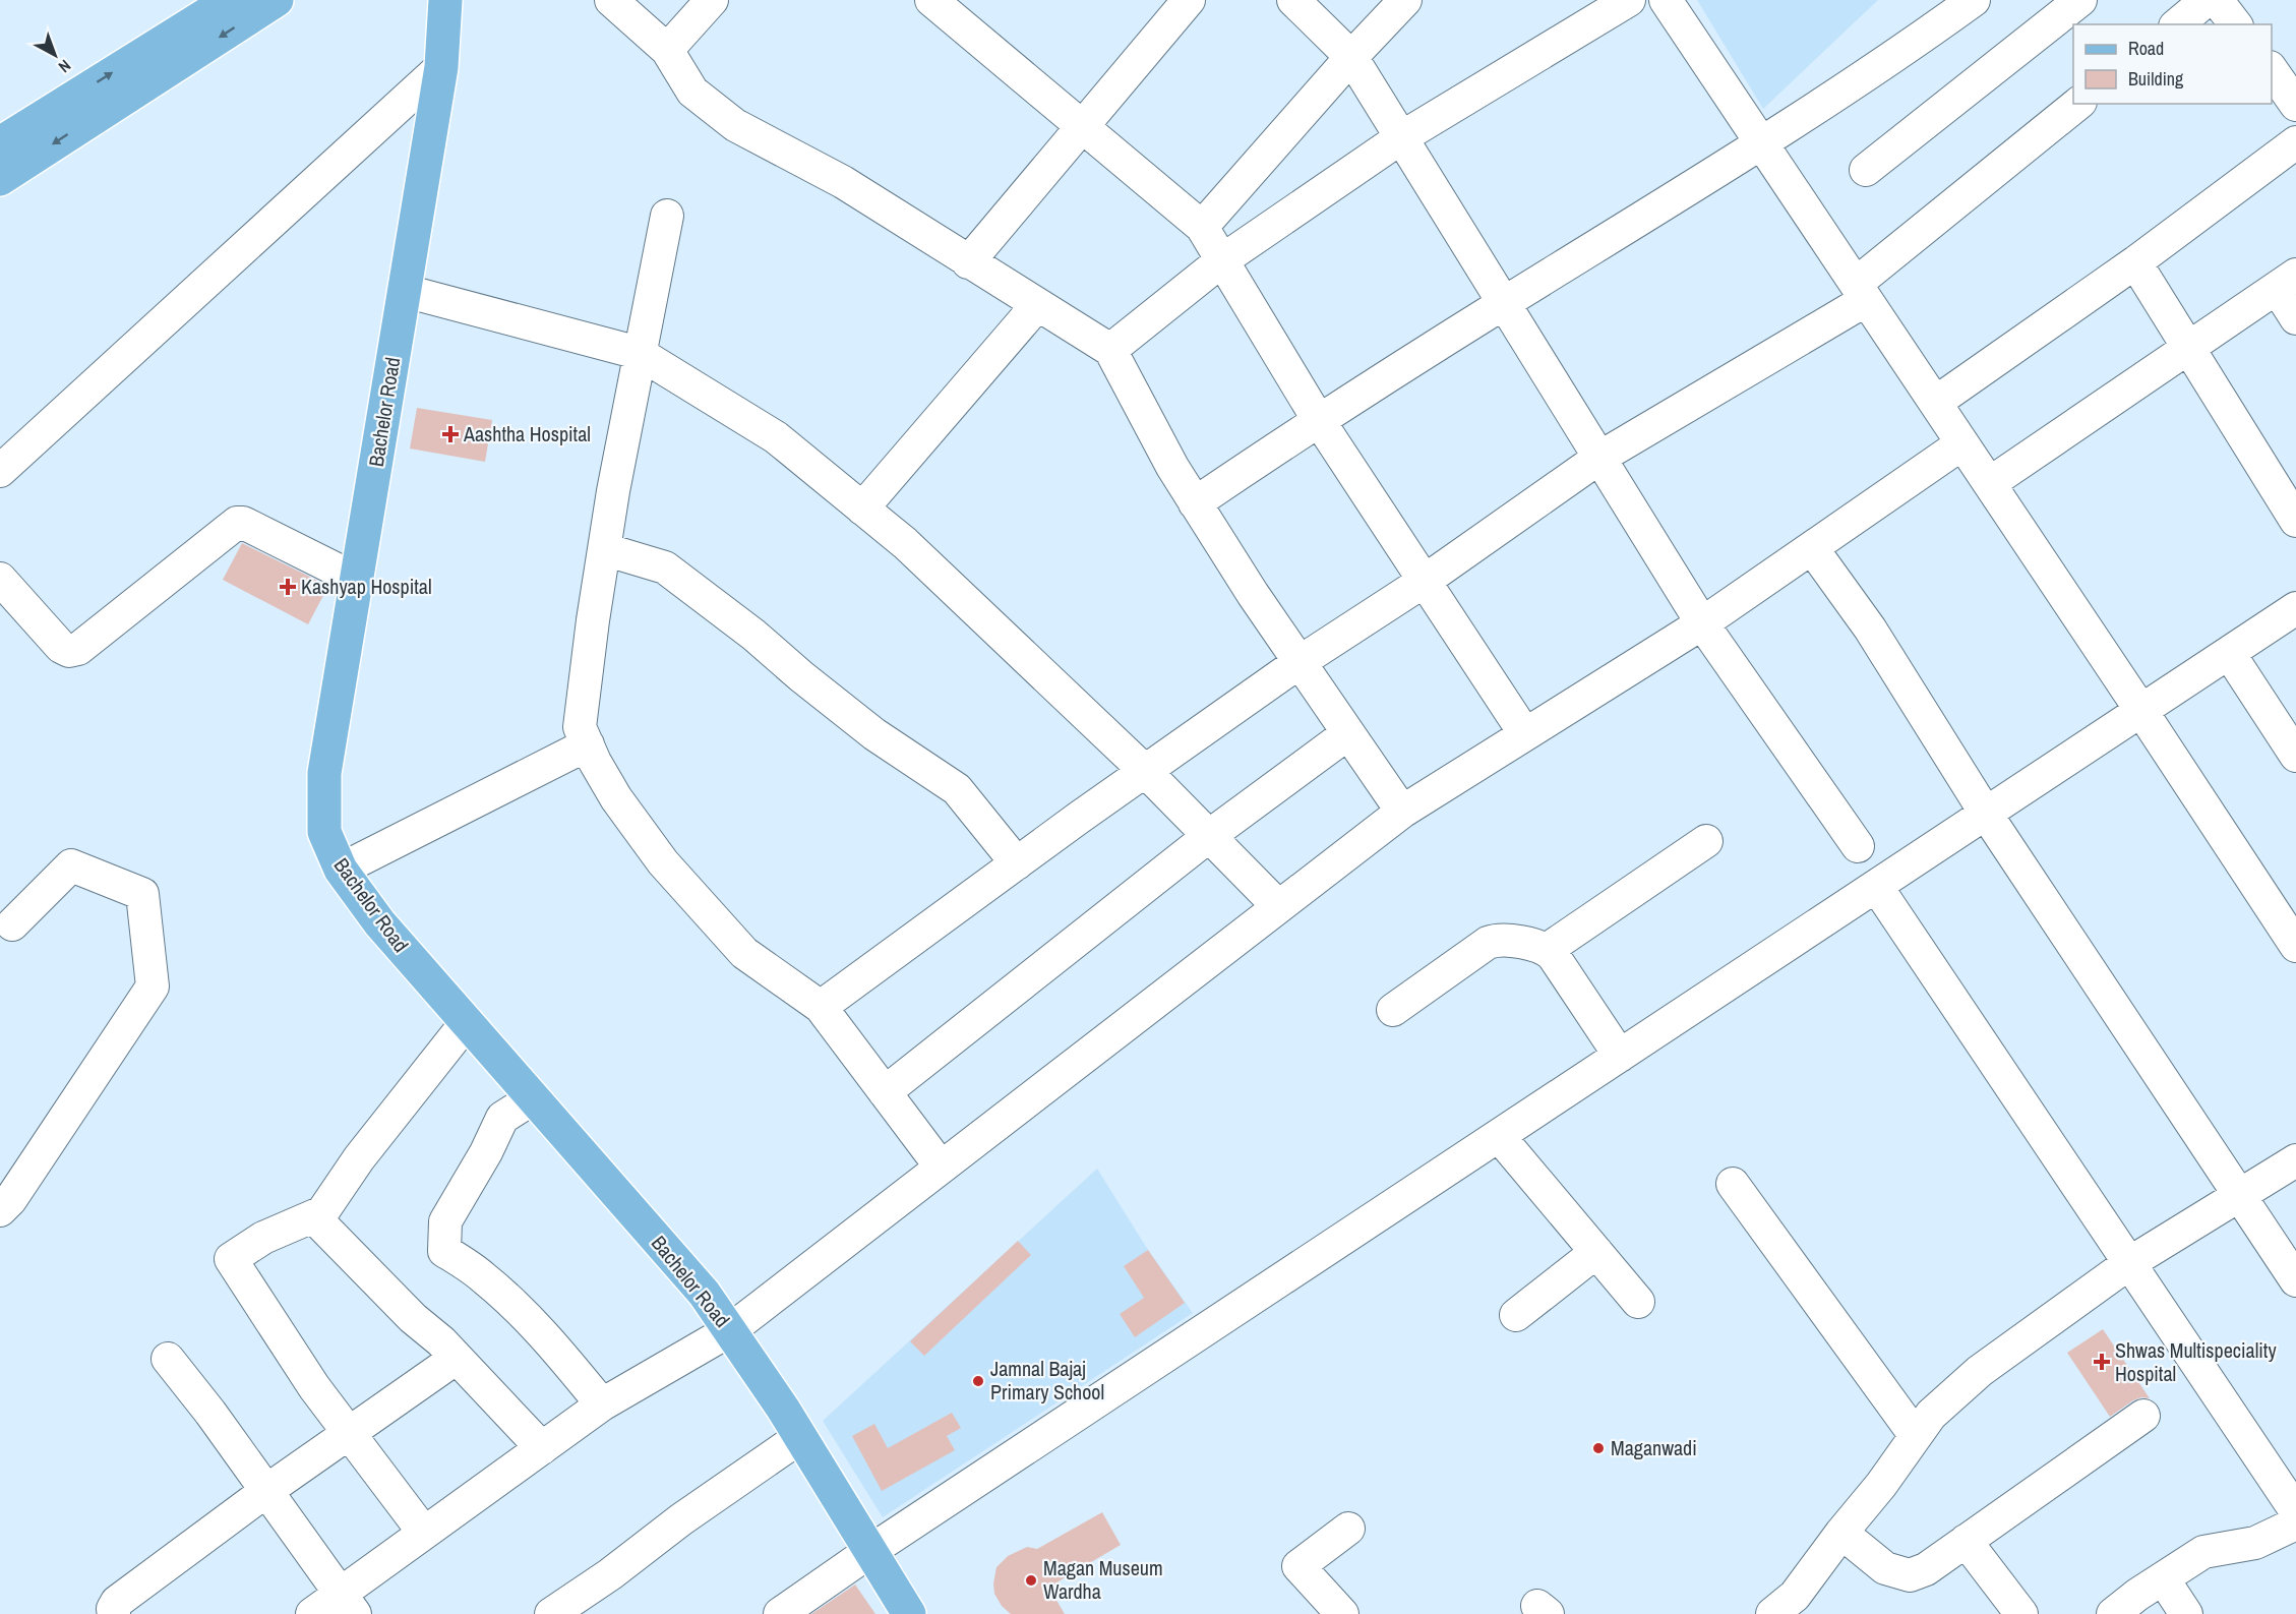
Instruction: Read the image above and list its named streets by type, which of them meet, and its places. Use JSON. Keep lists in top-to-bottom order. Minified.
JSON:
{"streets":{"main road":["Bachelor Road"]},"places":{"health":["Aashtha Hospital","Kashyap Hospital","Shwas Multispeciality Hospital"],"other":["Jamnal Bajaj Primary School","Maganwadi","Magan Museum Wardha"]},"legend":["Road","Building"],"north":"bottom right"}
